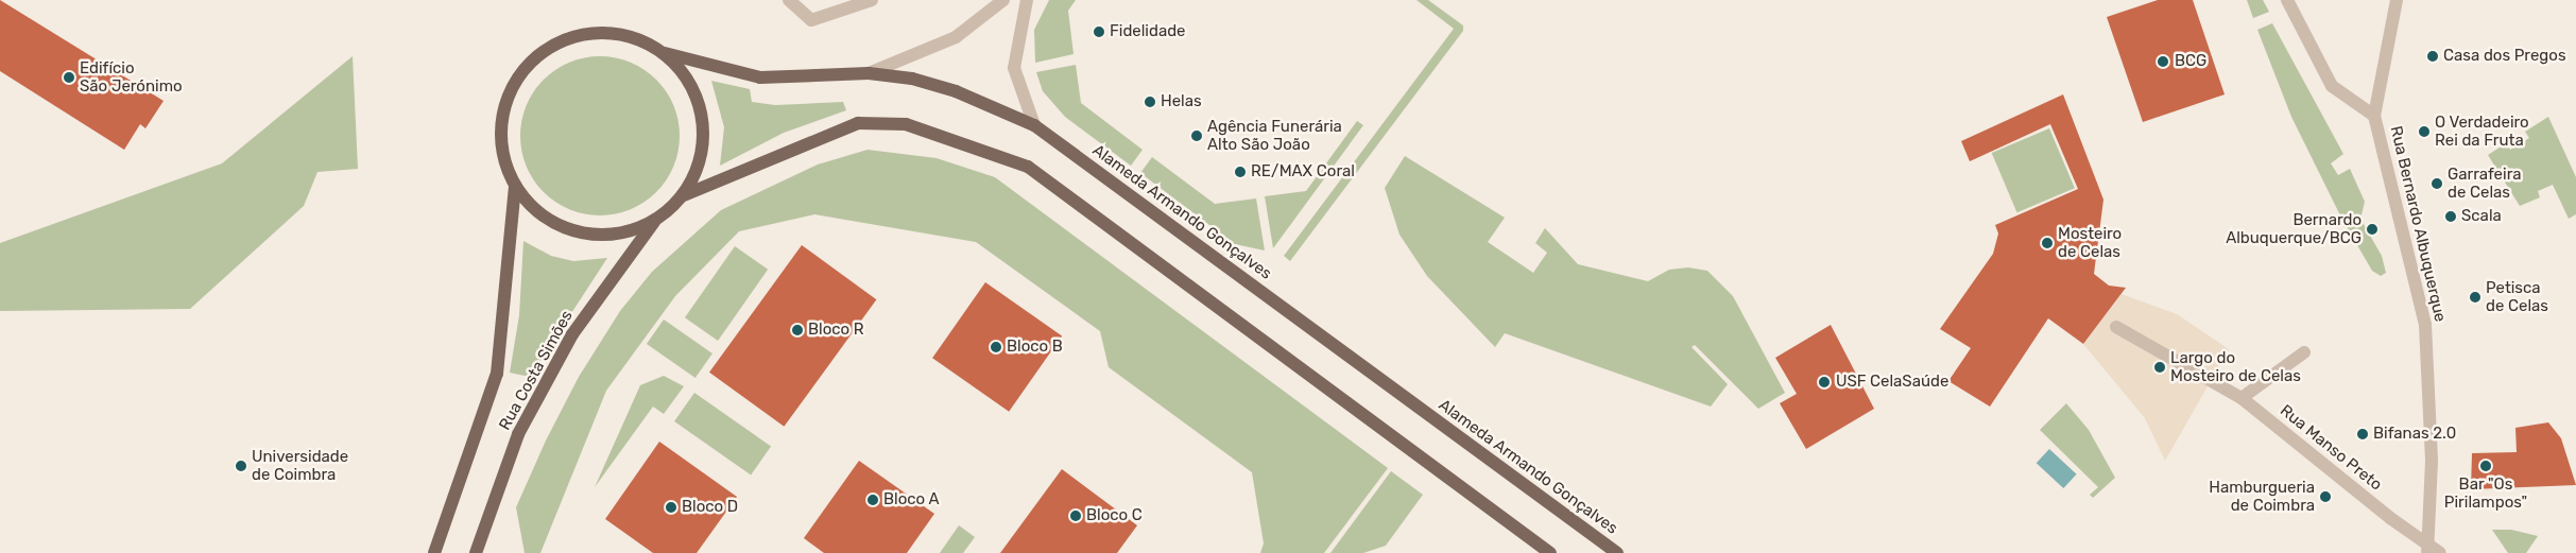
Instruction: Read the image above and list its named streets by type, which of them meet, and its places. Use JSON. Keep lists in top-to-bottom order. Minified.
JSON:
{"streets":{"main road":["Alameda Armando Gonçalves","Rua Costa Simões"],"street":["Rua Bernardo Albuquerque","Rua Manso Preto"]},"crossings":[["Rua Bernardo Albuquerque","Rua Manso Preto"]],"places":["Fidelidade","Casa dos Pregos","BCG","Edifício São Jerónimo","Helas","O Verdadeiro Rei da Fruta","Agência Funerária Alto São João","RE/MAX Coral","Garrafeira de Celas","Scala","Bernardo Albuquerque/BCG","Mosteiro de Celas","Petisca de Celas","Bloco R","Bloco B","Largo do Mosteiro de Celas","USF CelaSaúde","Bifanas 2.0","Universidade de Coimbra","Bar \"Os Pirilampos\"","Hamburgueria de Coimbra","Bloco A","Bloco D","Bloco C"]}
